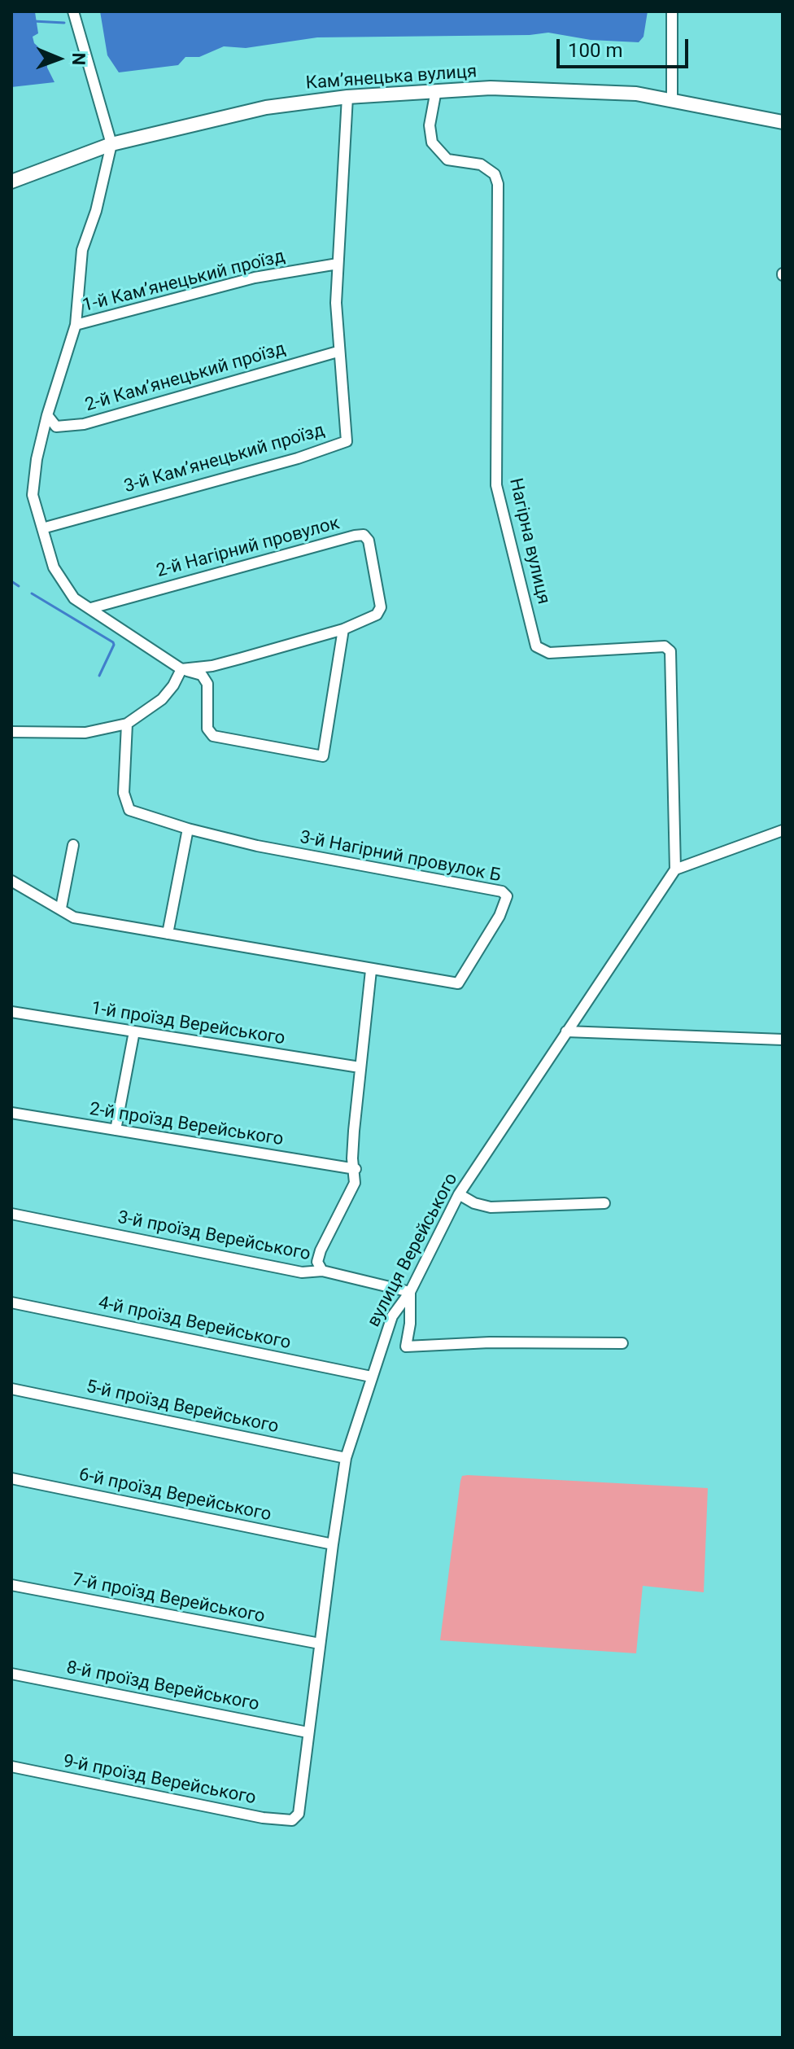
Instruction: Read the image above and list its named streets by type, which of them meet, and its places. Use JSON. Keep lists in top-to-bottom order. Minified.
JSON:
{"streets":{"main road":["Камʼянецька вулиця"],"street":["1-й Камʼянецький проїзд","2-й Камʼянецький проїзд","3-й Камʼянецький проїзд","Нагірна вулиця","2-й Нагірний провулок","3-й Нагірний провулок Б","1-й проїзд Верейського","2-й проїзд Верейського","3-й проїзд Верейського","вулиця Верейського","4-й проїзд Верейського","5-й проїзд Верейського","6-й проїзд Верейського","7-й проїзд Верейського","8-й проїзд Верейського","9-й проїзд Верейського"]},"crossings":[["Камʼянецька вулиця","3-й Камʼянецький проїзд"],["Камʼянецька вулиця","Нагірна вулиця"],["1-й Камʼянецький проїзд","3-й Камʼянецький проїзд"],["2-й Камʼянецький проїзд","3-й Камʼянецький проїзд"],["Нагірна вулиця","вулиця Верейського"],["3-й проїзд Верейського","вулиця Верейського"],["вулиця Верейського","4-й проїзд Верейського"],["вулиця Верейського","5-й проїзд Верейського"],["вулиця Верейського","6-й проїзд Верейського"],["вулиця Верейського","7-й проїзд Верейського"],["вулиця Верейського","8-й проїзд Верейського"],["вулиця Верейського","9-й проїзд Верейського"]],"scale_bar":"100 m","north":"right"}
